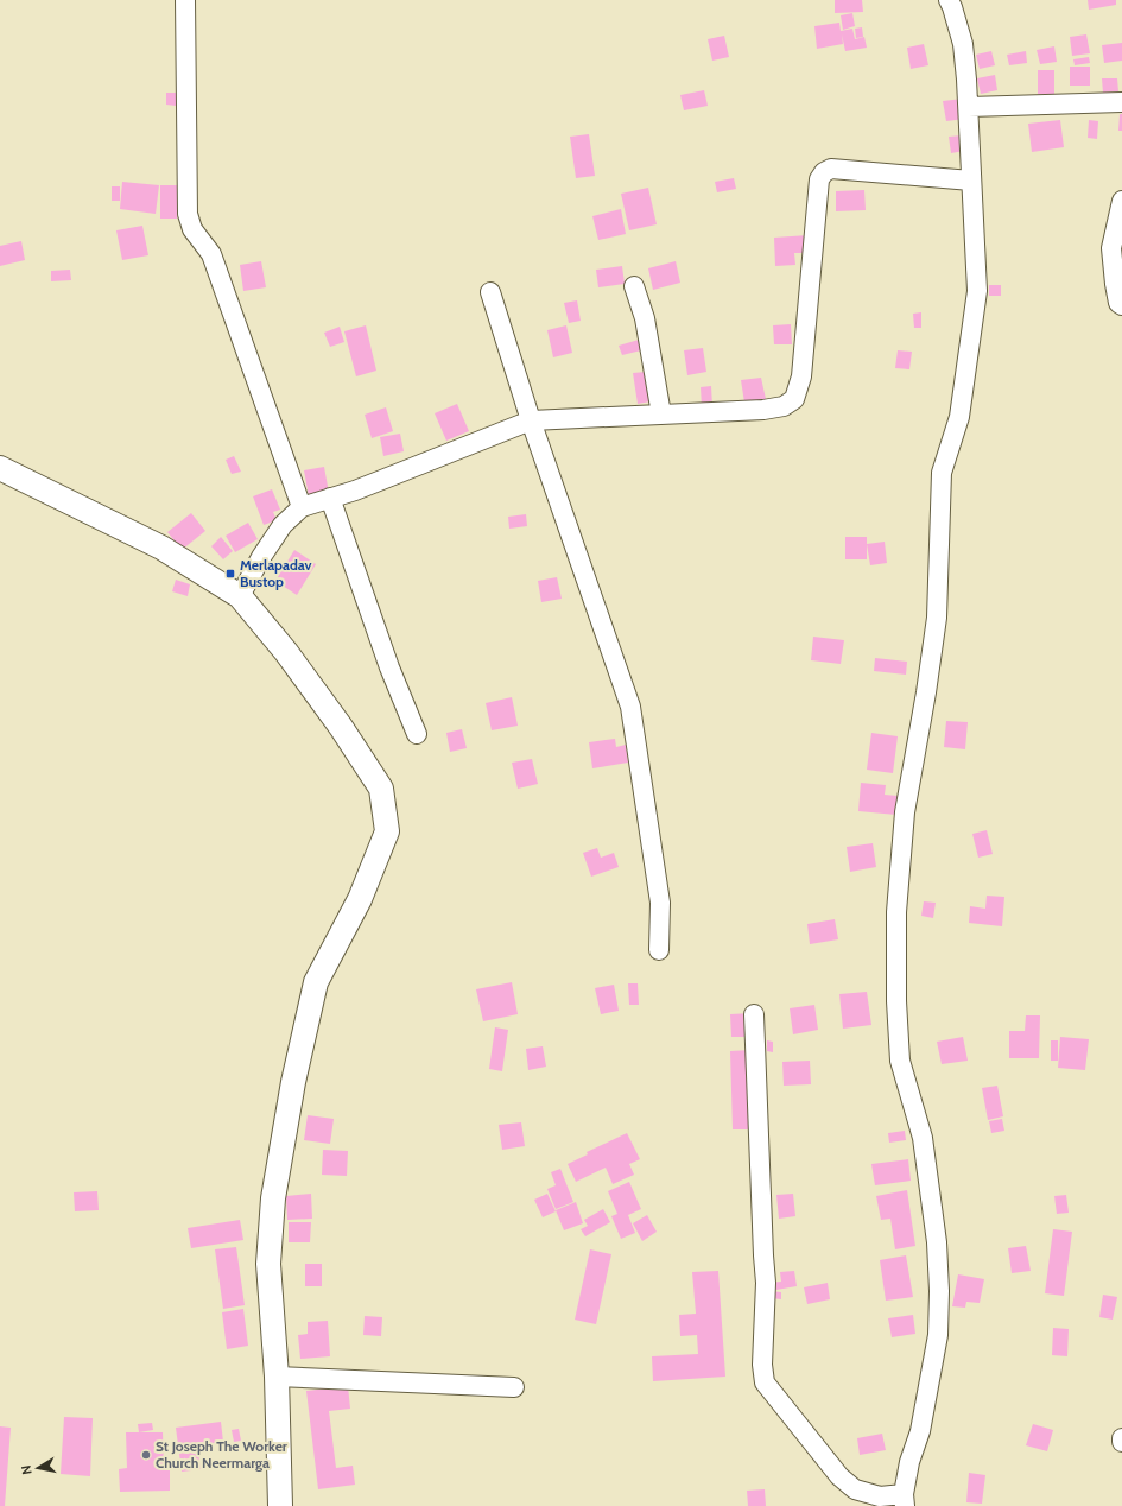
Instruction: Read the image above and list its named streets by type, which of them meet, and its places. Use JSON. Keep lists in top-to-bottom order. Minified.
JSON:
{"places":{"transit":["Merlapadav Bustop"],"other":["St Joseph The Worker Church Neermarga"]},"north":"left"}
